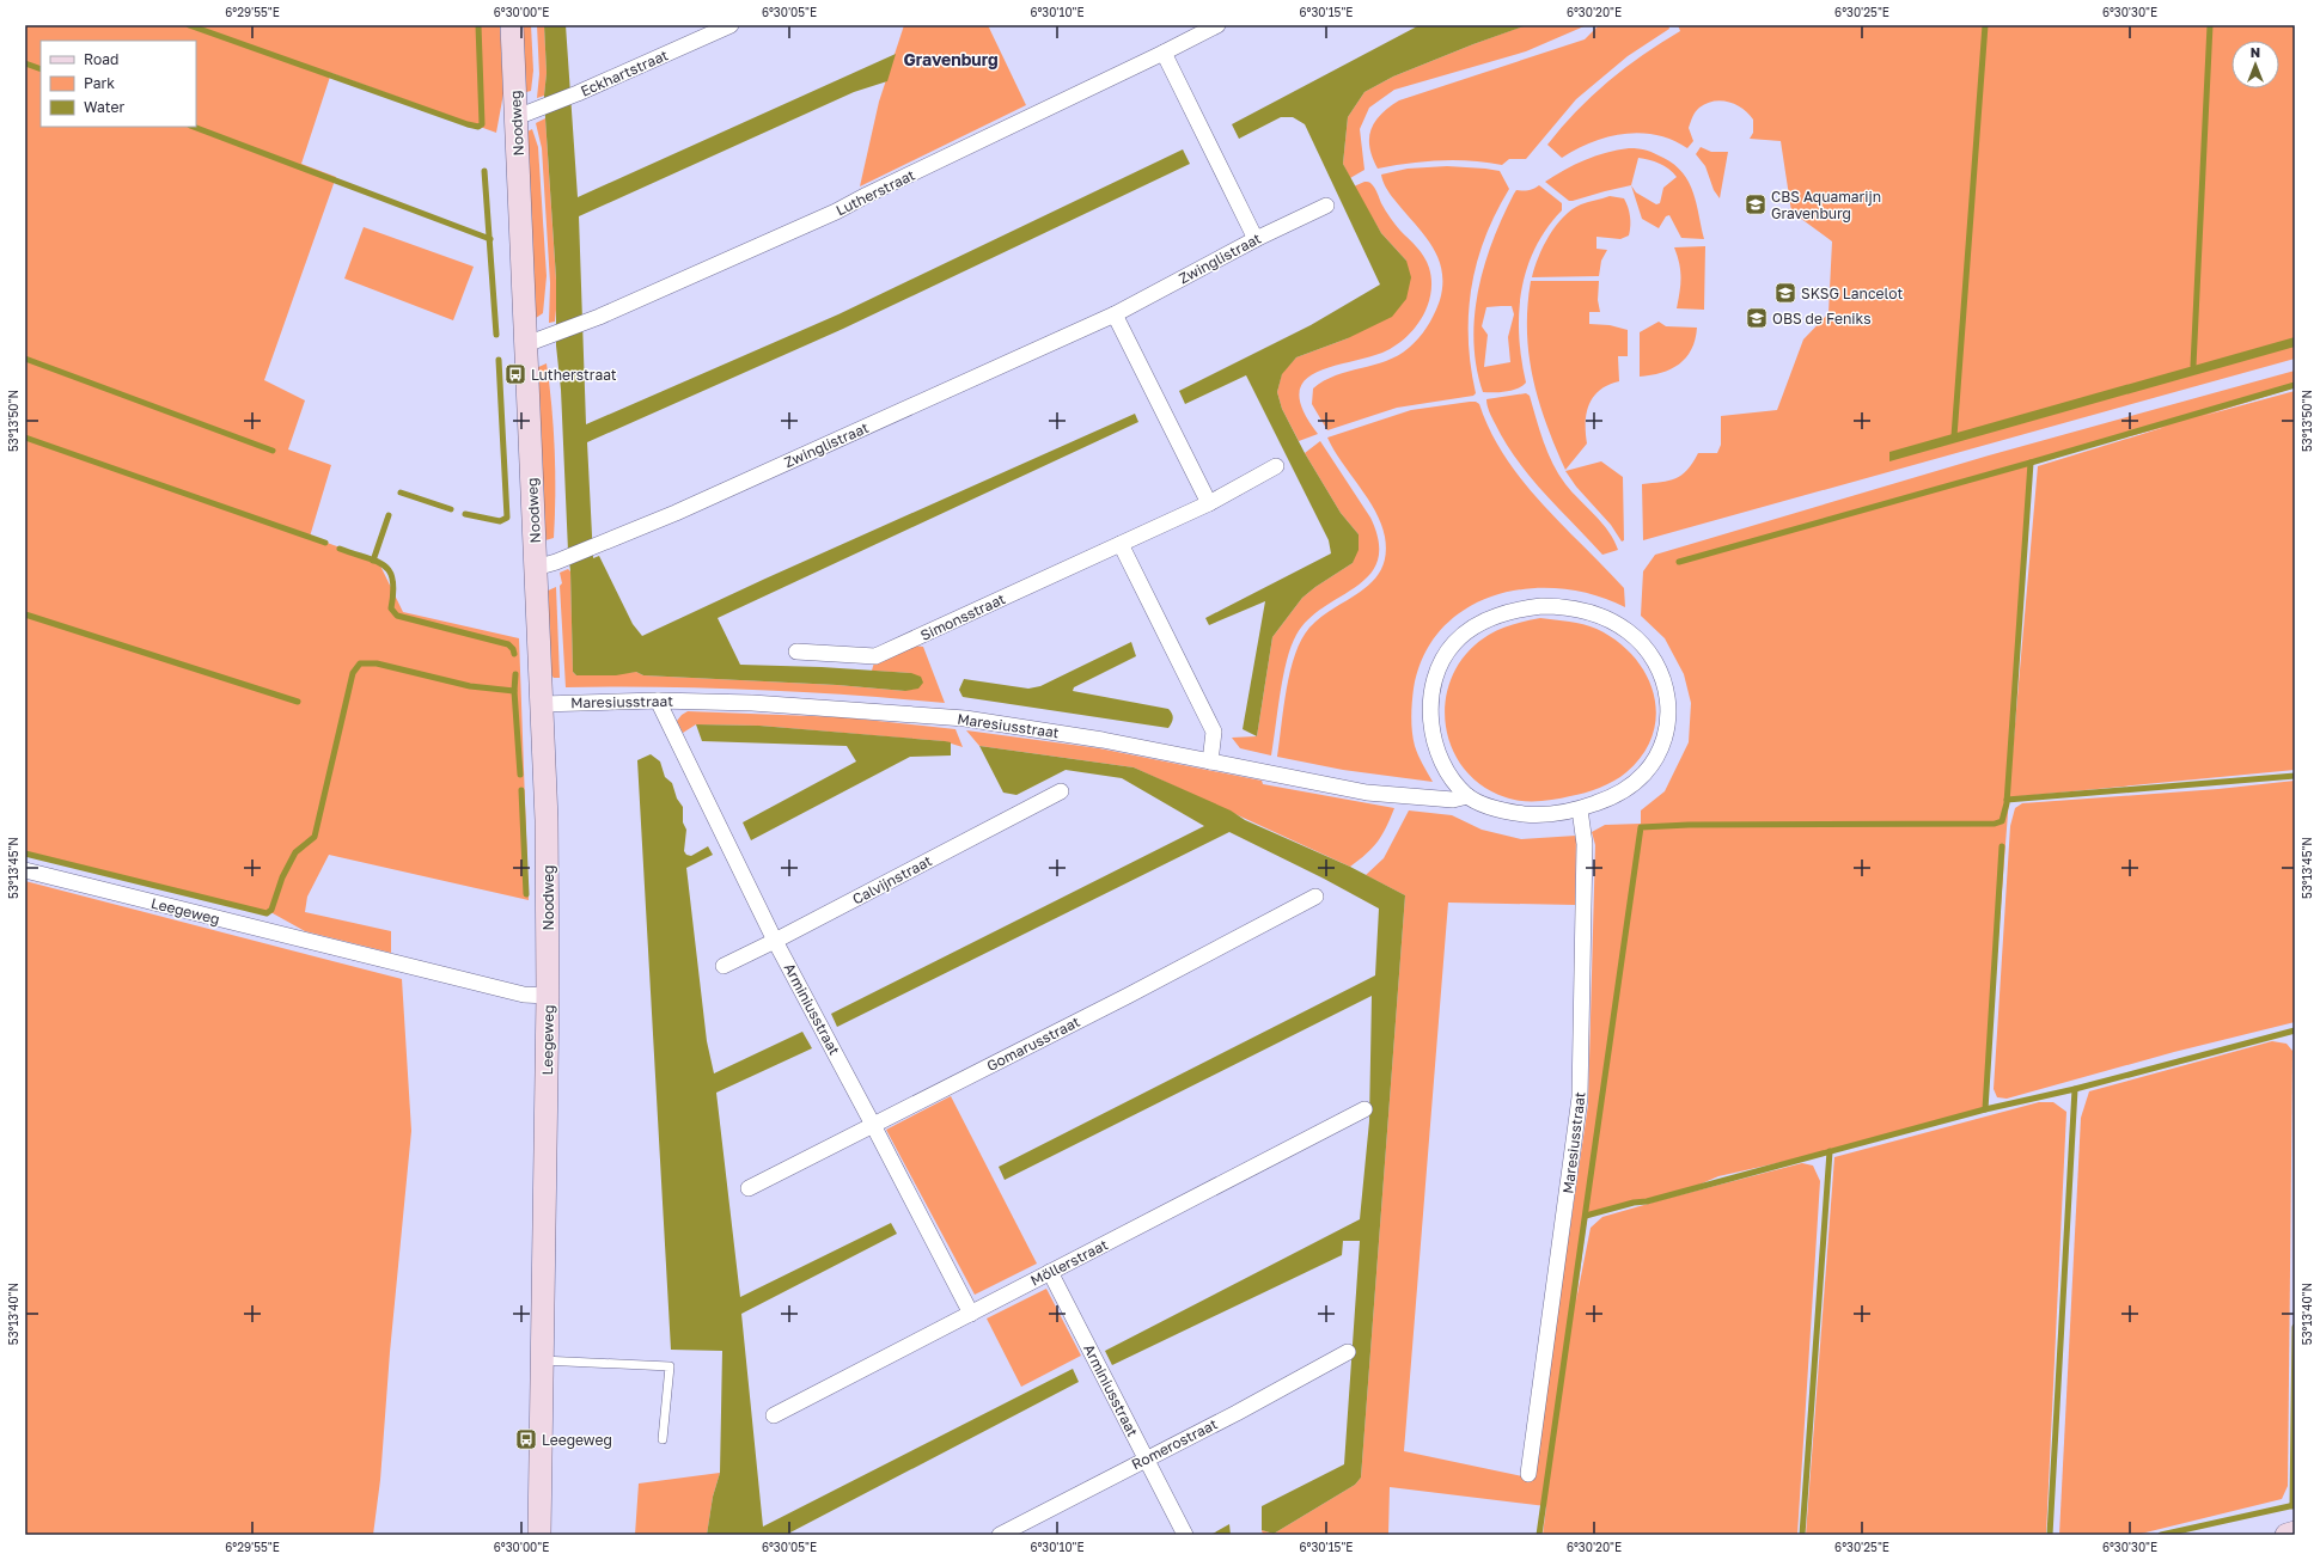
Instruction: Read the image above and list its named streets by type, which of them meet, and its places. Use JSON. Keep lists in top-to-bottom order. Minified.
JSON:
{"streets":{"main road":["Noodweg","Leegeweg"],"street":["Eckhartstraat","Lutherstraat","Zwinglistraat","Simonsstraat","Maresiusstraat","Calvijnstraat","Arminiusstraat","Gomarusstraat","Möllerstraat","Romerostraat"]},"crossings":[["Eckhartstraat","Noodweg"],["Noodweg","Lutherstraat"],["Noodweg","Zwinglistraat"],["Noodweg","Maresiusstraat"],["Noodweg","Leegeweg"],["Maresiusstraat","Arminiusstraat"],["Calvijnstraat","Arminiusstraat"],["Arminiusstraat","Gomarusstraat"],["Arminiusstraat","Möllerstraat"],["Arminiusstraat","Romerostraat"]],"districts":["Gravenburg"],"places":{"school or university":["CBS Aquamarijn Gravenburg","SKSG Lancelot","OBS de Feniks"],"bus stop":["Lutherstraat","Leegeweg"]},"legend":["Road","Park","Water"],"north":"top","coordinates":["6°29'55\"E","6°30'00\"E","6°30'05\"E","6°30'10\"E","6°30'15\"E","6°30'20\"E","6°30'25\"E","6°30'30\"E","53°13'50\"N","53°13'45\"N","53°13'40\"N"]}
